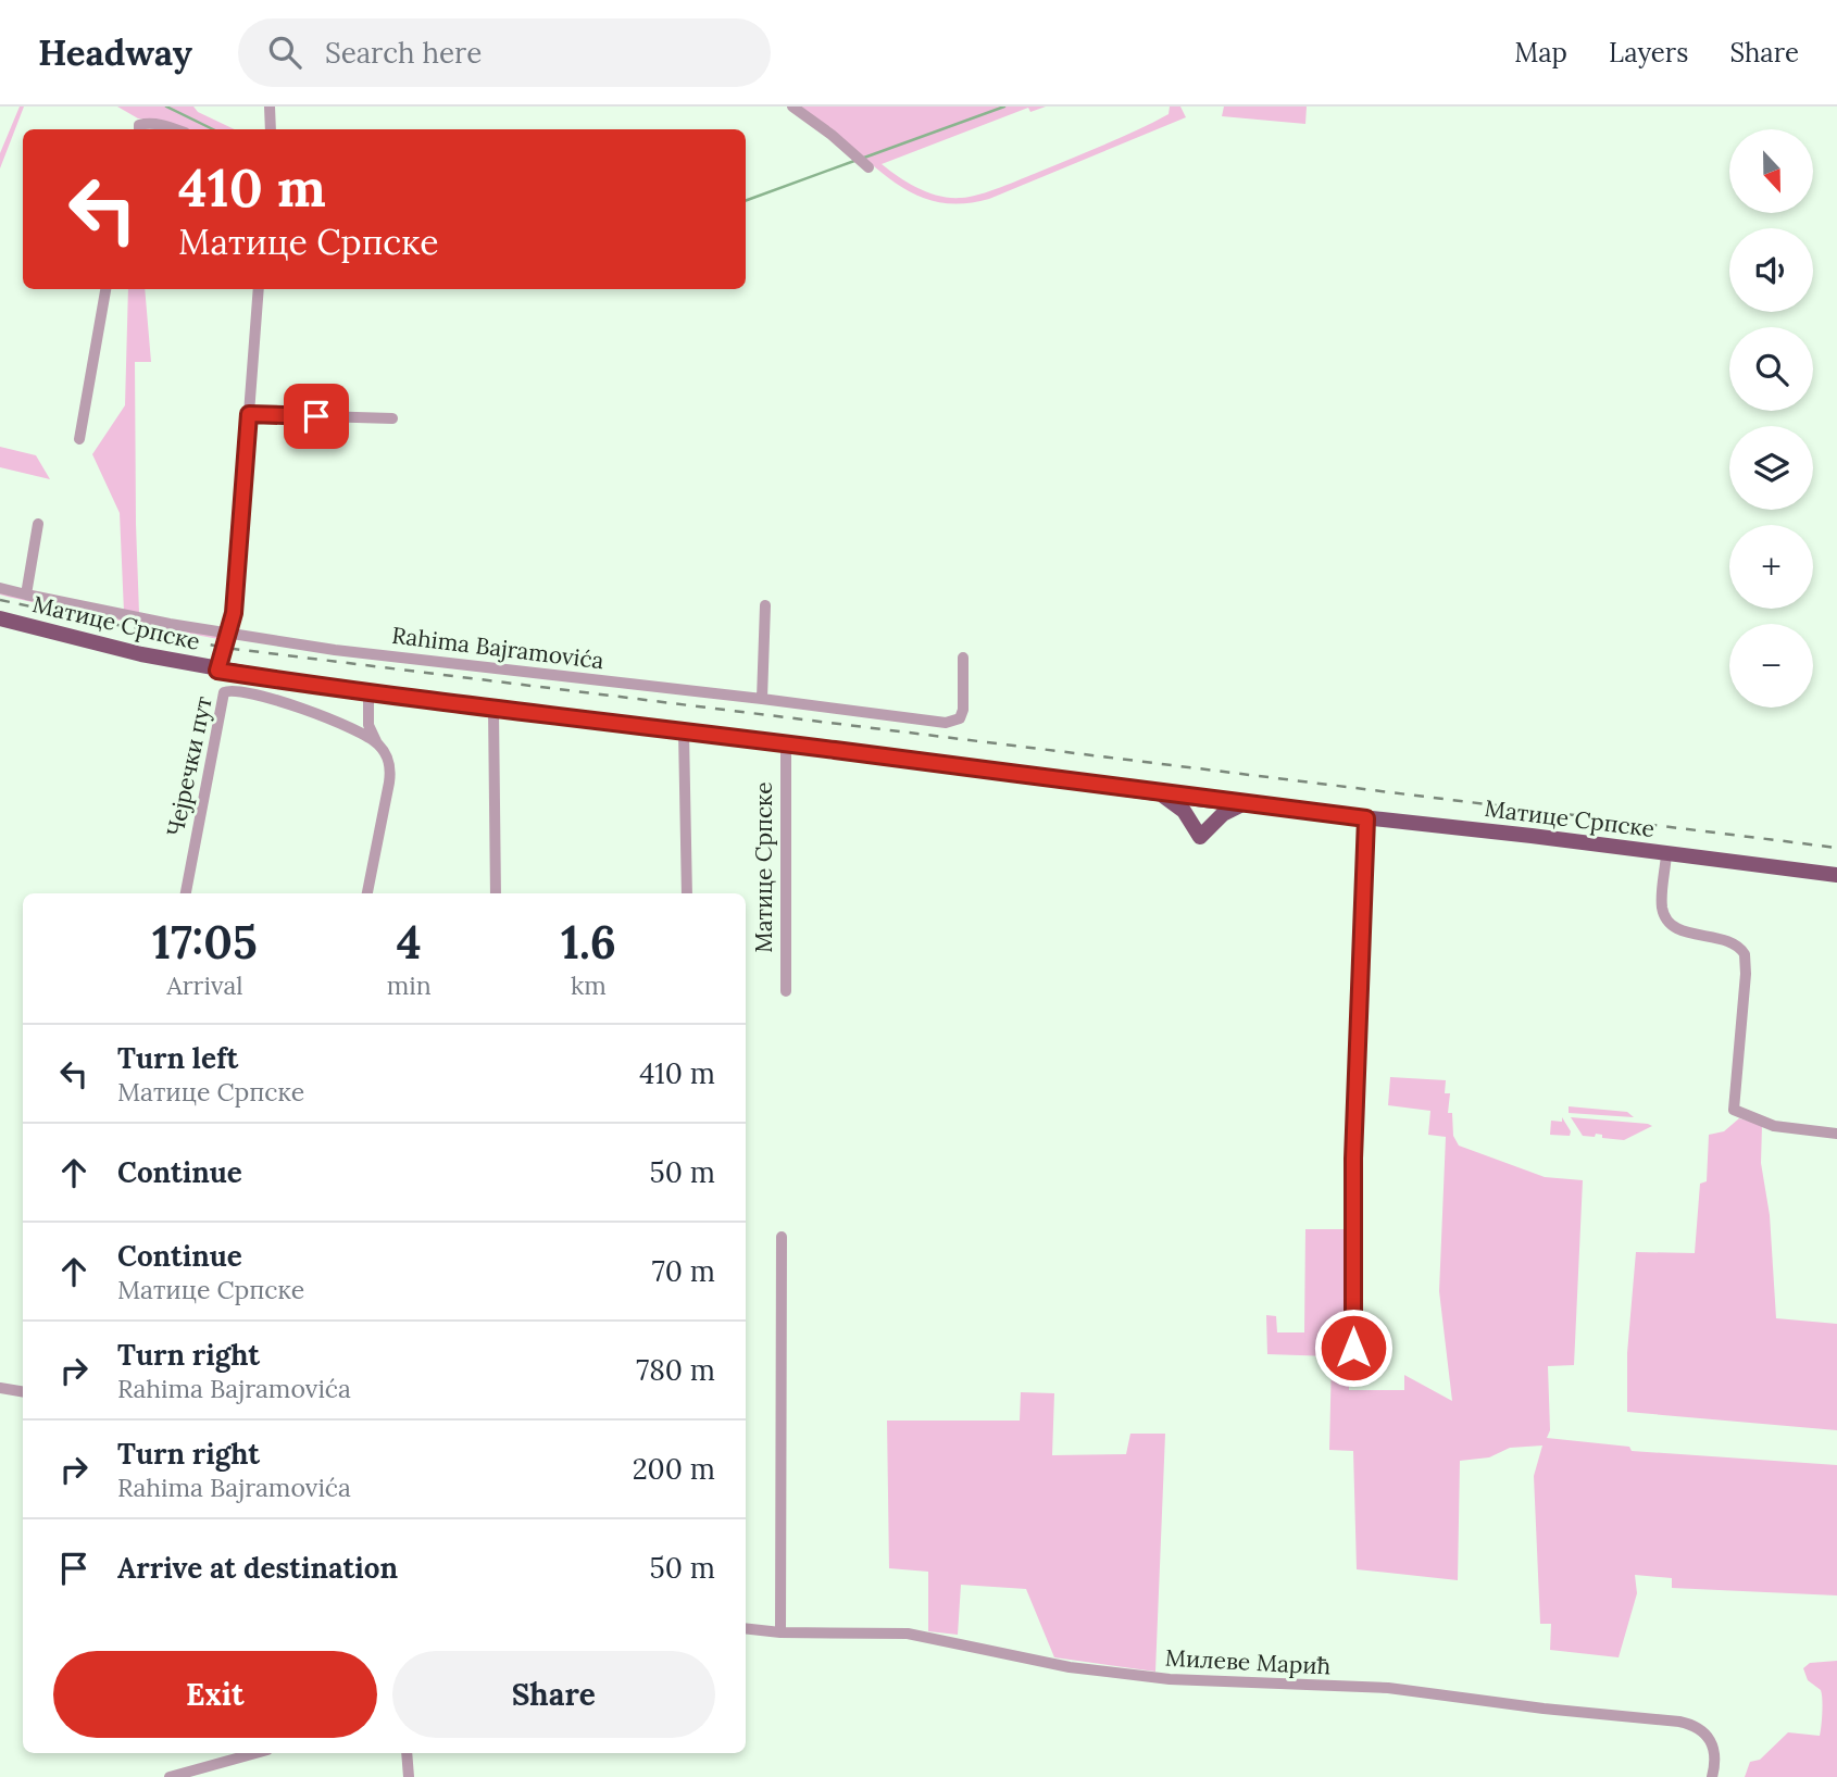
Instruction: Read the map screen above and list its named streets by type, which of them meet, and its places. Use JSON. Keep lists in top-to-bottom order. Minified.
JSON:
{"streets":{"main road":["Матице Српске"],"street":["Rahima Bajramovića","Чејречки пут","Милеве Мaрић"]},"north":"bottom","page":{"header":"Headway","search":"Search here","nav":["Map","Layers","Share"],"map_buttons":["+","−"],"turn":["410 m","Матице Српске"],"eta":["17:05","Arrival","4","min","1.6","km"],"list":[{"name":"Turn left","note":"Матице Српске","value":"410 m"},{"name":"Continue","value":"50 m"},{"name":"Continue","note":"Матице Српске","value":"70 m"},{"name":"Turn right","note":"Rahima Bajramovića","value":"780 m"},{"name":"Turn right","note":"Rahima Bajramovića","value":"200 m"},{"name":"Arrive at destination","value":"50 m"}],"buttons":["Exit","Share"]}}
